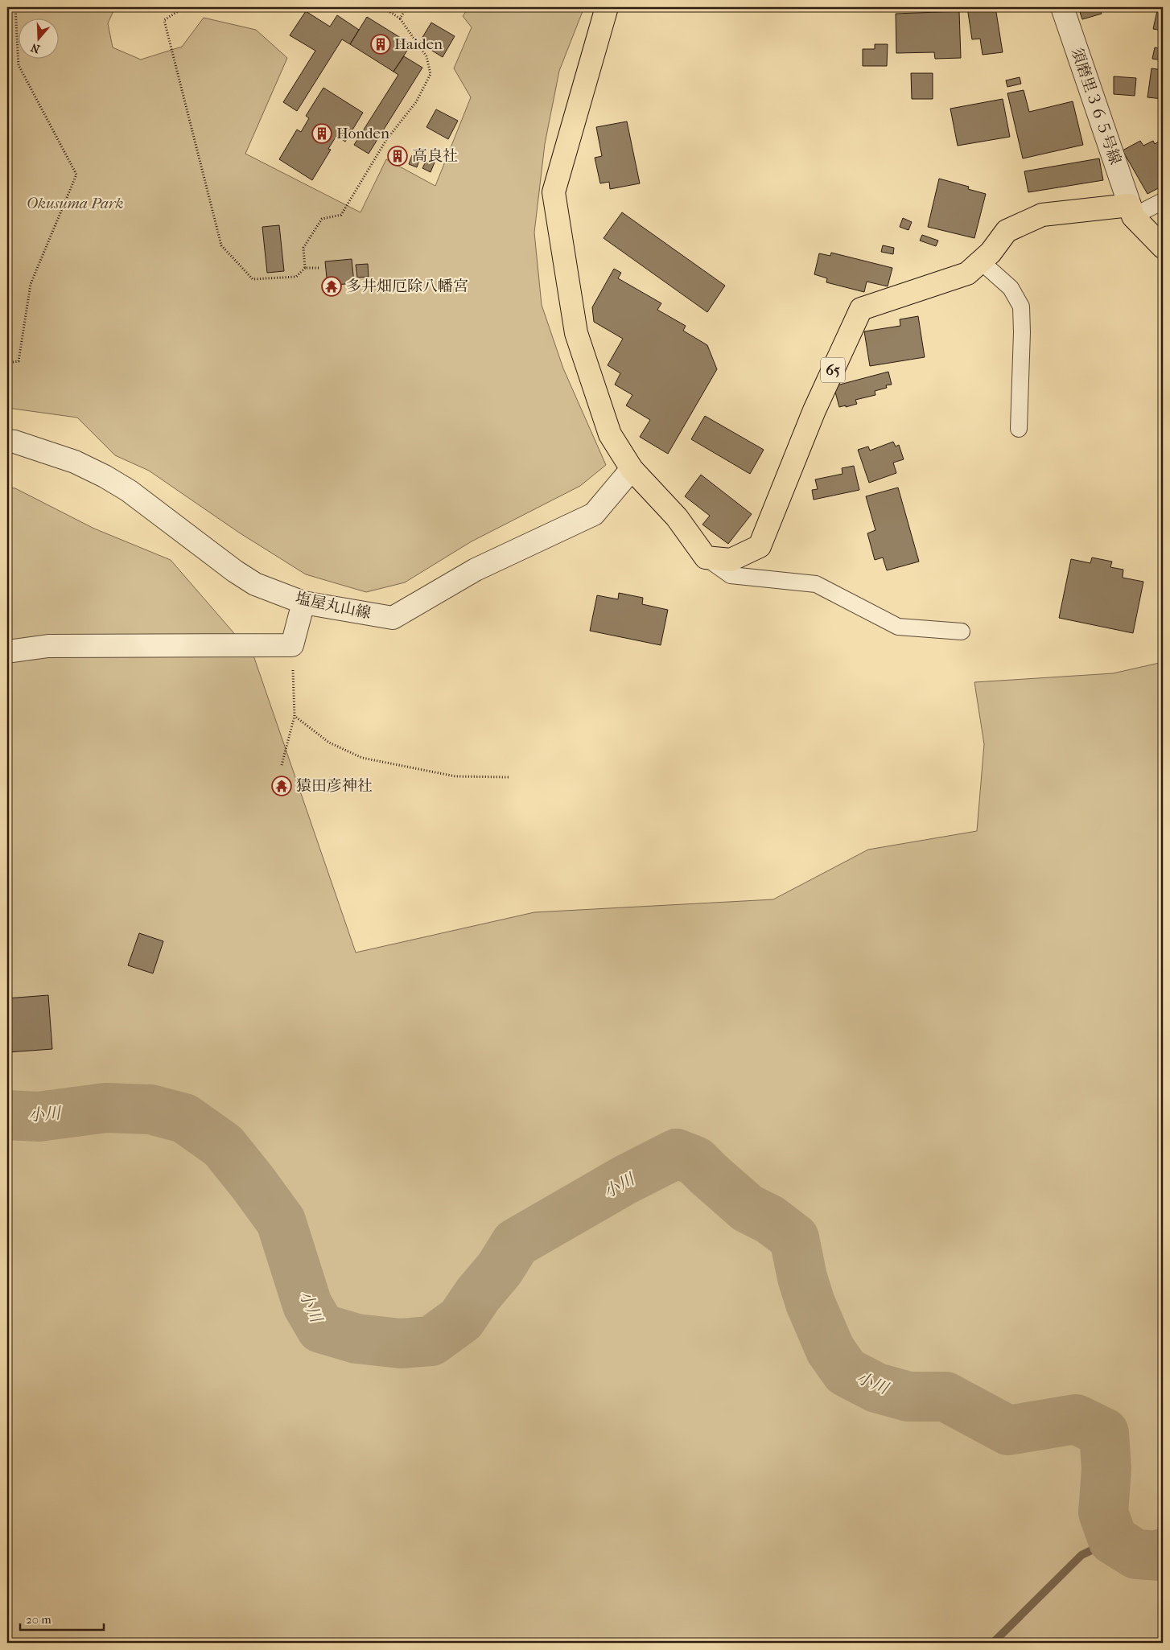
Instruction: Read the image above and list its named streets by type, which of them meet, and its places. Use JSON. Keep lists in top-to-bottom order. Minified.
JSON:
{"streets":{"main road":["65"],"street":["須磨里３６５号線","塩屋丸山線"]},"crossings":[["須磨里３６５号線","65"]],"water":["小川"],"parks":["Okusuma Park"],"places":{"building":["Haiden","Honden","高良社"],"temple":["多井畑厄除八幡宮","猿田彦神社"]},"scale_bar":"20 m","north":"bottom"}
